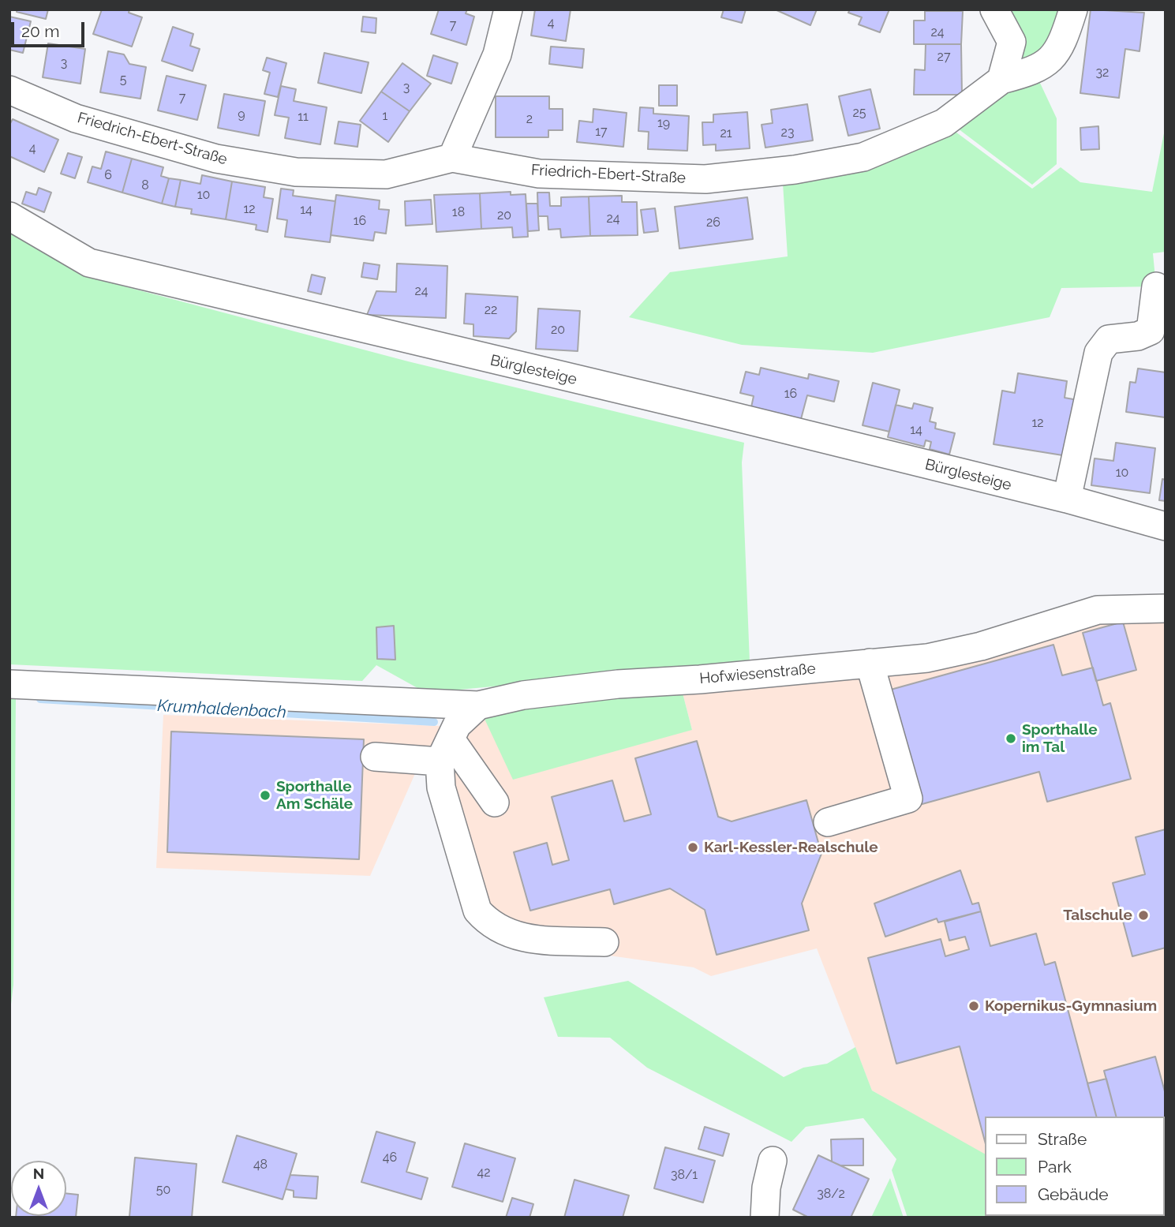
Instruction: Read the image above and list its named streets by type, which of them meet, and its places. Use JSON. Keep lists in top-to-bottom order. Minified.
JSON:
{"streets":{"street":["Friedrich-Ebert-Straße","Bürglesteige","Hofwiesenstraße"]},"water":["Krumhaldenbach"],"places":["Sporthalle im Tal","Sporthalle Am Schäle","Karl-Kessler-Realschule","Talschule","Kopernikus-Gymnasium"],"house_numbers":["4","7","24","27","3","32","5","3","7","25","9","1","11","2","19","17","23","21","4","6","8","10","12","14","18","20","24","16","26","24","22","20","16","12","14","10","46","48","42","38/1","50","38/2"],"legend":["Straße","Park","Gebäude"],"scale_bar":"20 m","north":"top"}
